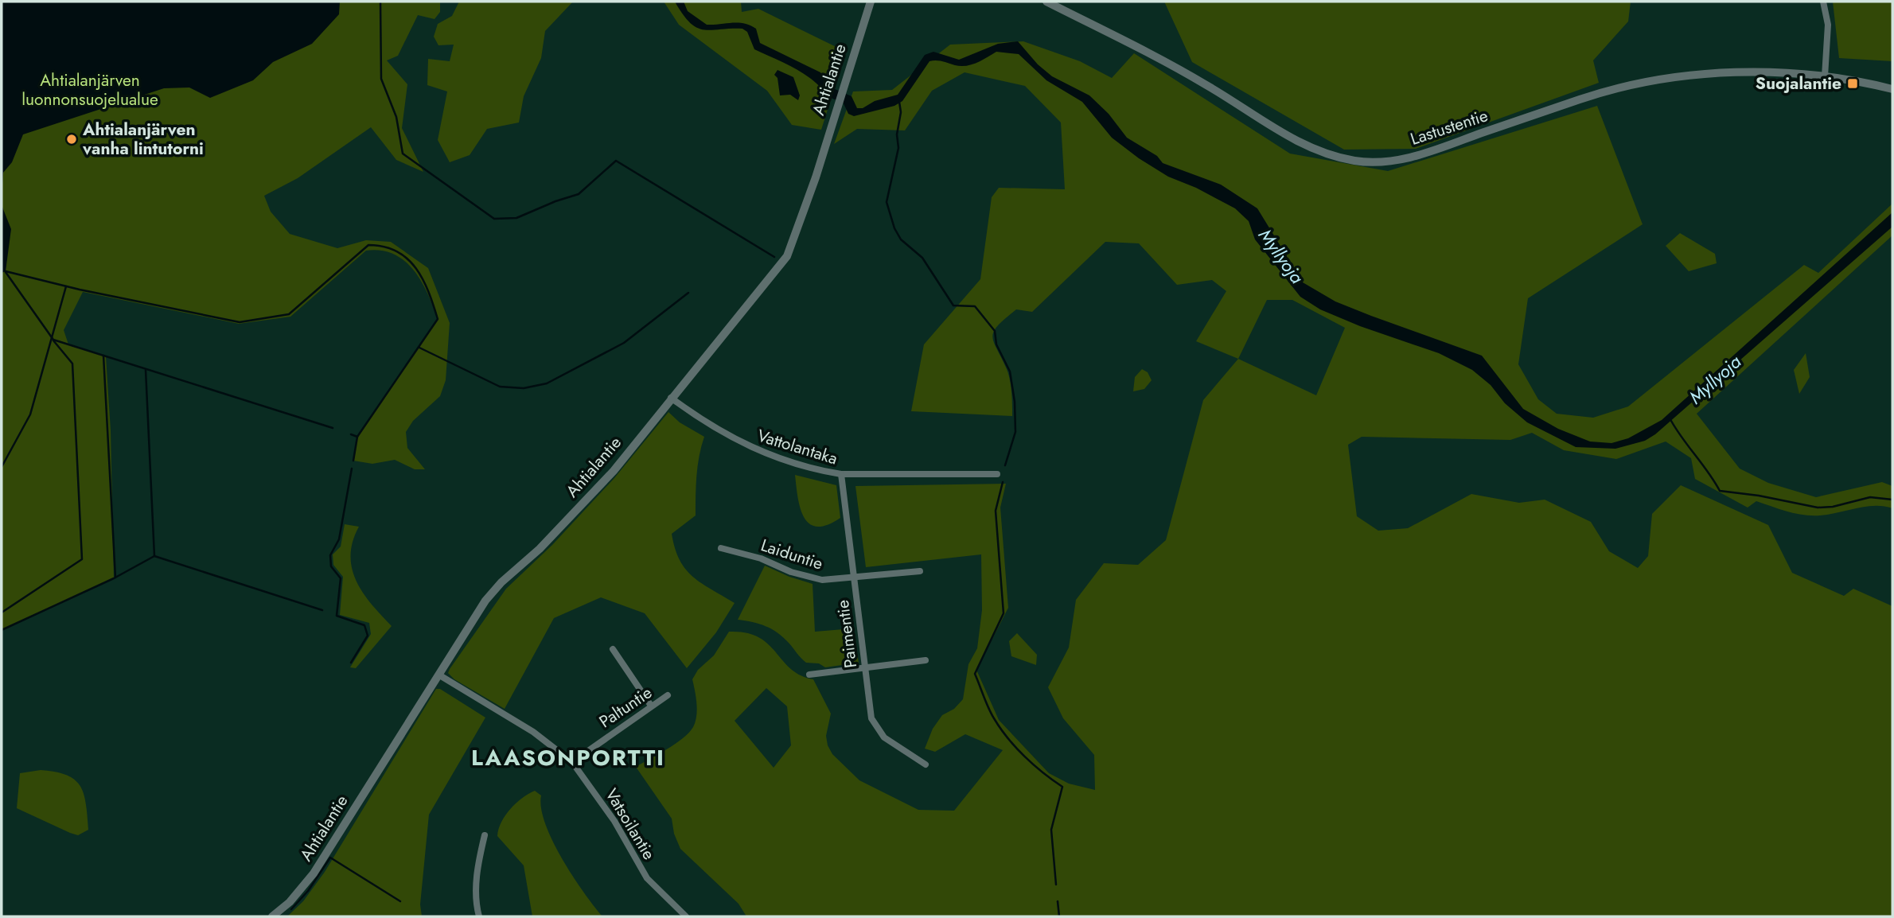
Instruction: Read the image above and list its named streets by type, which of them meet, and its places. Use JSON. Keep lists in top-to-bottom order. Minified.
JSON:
{"streets":{"street":["Ahtialantie","Lastustentie","Vattolantaka","Laiduntie","Paimentie","Paltuntie","Vatsoilantie"]},"crossings":[["Ahtialantie","Vattolantaka"],["Ahtialantie","Vatsoilantie"],["Vattolantaka","Paimentie"],["Laiduntie","Paimentie"],["Paltuntie","Vatsoilantie"]],"districts":["LAASONPORTTI"],"water":["Myllyoja"],"parks":["Ahtialanjärven luonnonsuojelualue"],"places":{"transit":["Suojalantie"],"other":["Ahtialanjärven vanha lintutorni"]}}
